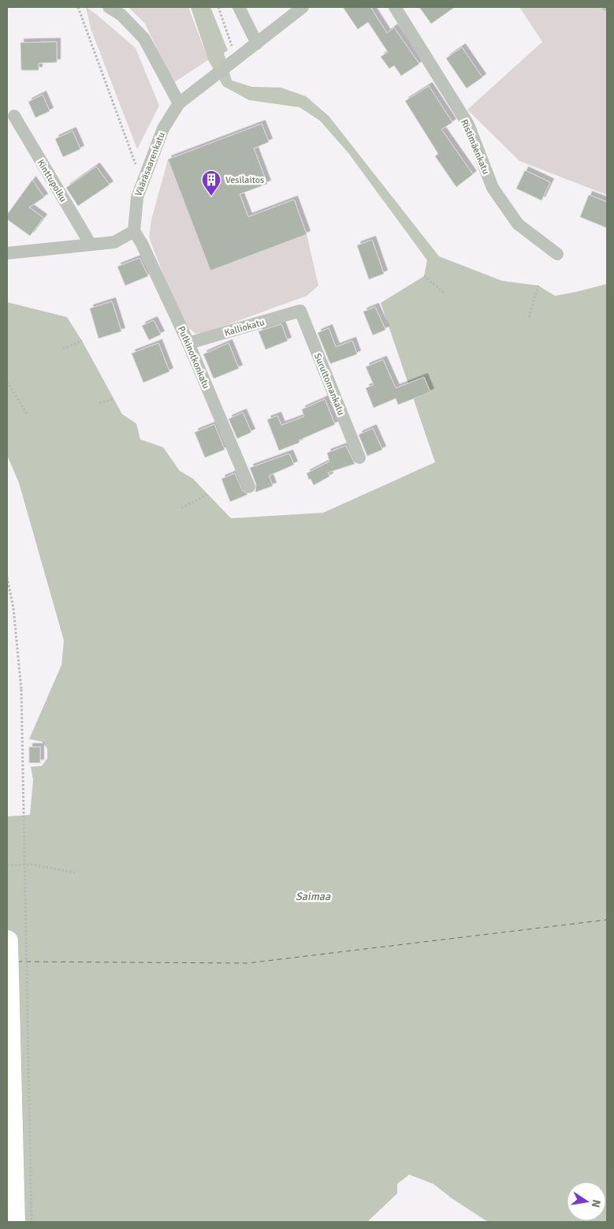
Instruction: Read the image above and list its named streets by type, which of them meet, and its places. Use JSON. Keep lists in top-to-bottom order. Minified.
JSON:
{"streets":{"street":["Ristimäenkatu","Vääräsaarenkatu","Kinttupolku","Kalliokatu","Putkinotkonkatu","Suruttomankatu"]},"crossings":[["Vääräsaarenkatu","Putkinotkonkatu"],["Kalliokatu","Putkinotkonkatu"],["Kalliokatu","Suruttomankatu"]],"water":["Saimaa"],"places":{"building":["Vesilaitos"]},"north":"right"}
